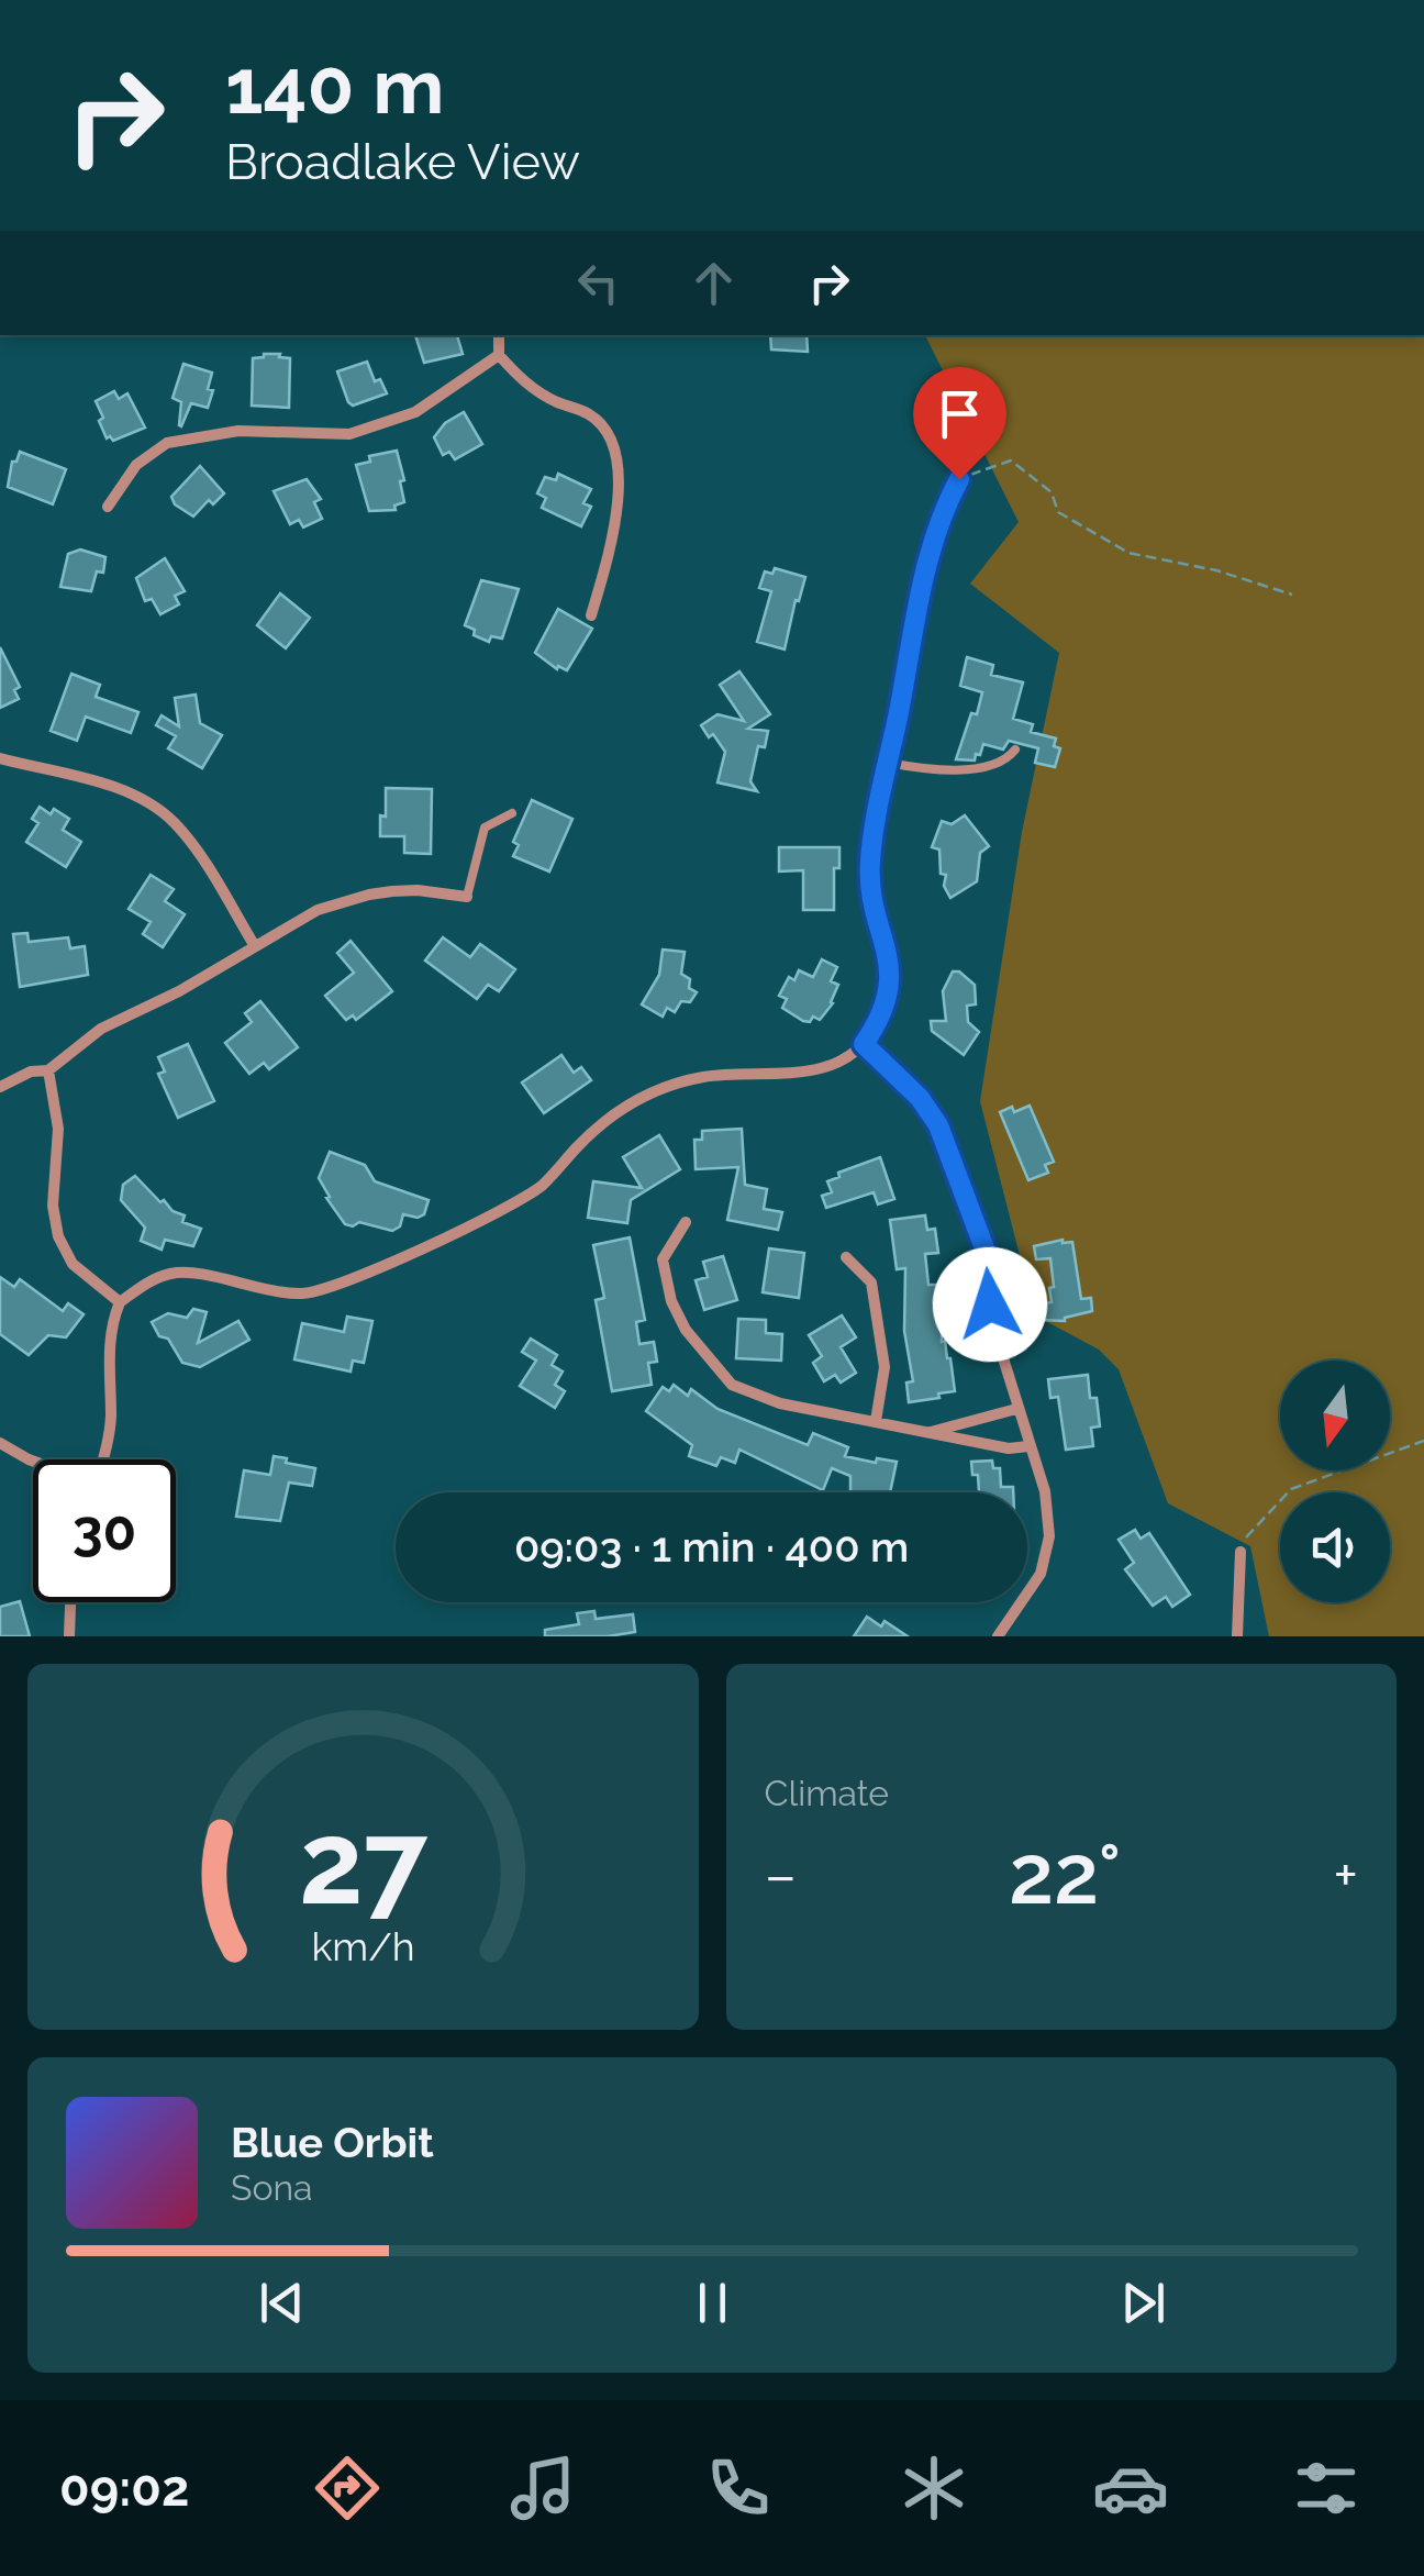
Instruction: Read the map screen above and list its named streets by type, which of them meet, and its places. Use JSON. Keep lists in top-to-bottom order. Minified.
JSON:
{"north":"bottom","page":{"turn":["140 m","Broadlake View"],"limit":"30","trip":"09:03 · 1 min · 400 m","tile":"Climate","heat":["−","22°","+"],"song":["Blue Orbit","Sona"],"tabs":"09:02","gauge":["27","km/h"]}}
